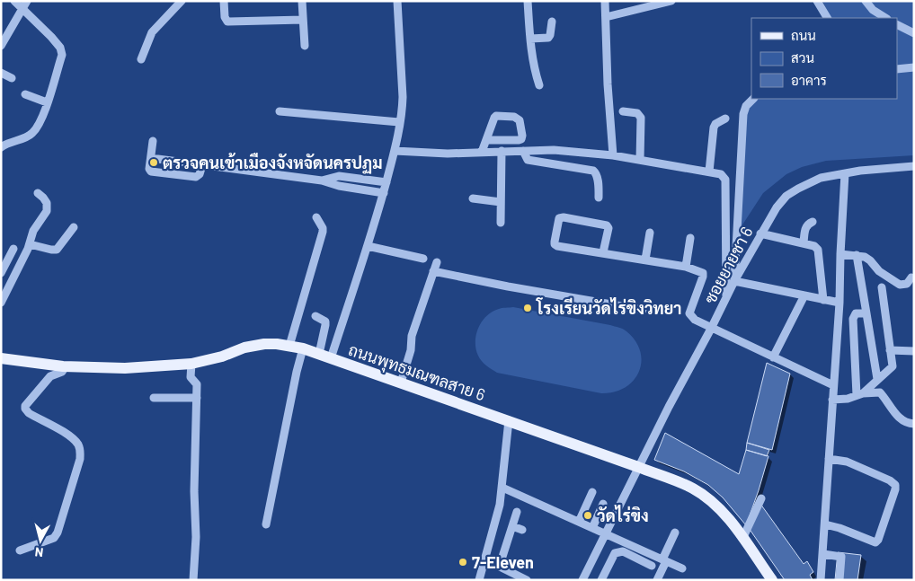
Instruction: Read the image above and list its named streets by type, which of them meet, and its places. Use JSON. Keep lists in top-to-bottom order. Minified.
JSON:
{"streets":{"main road":["ถนนพุทธมณฑลสาย 6"],"street":["ซอยยายชา 6"]},"crossings":[["ซอยยายชา 6","ถนนพุทธมณฑลสาย 6"]],"places":["ตรวจคนเข้าเมืองจังหจัดนครปฏม","โรงเรียนวัดไร่ขิงวิทยา","วัดไร่ขิง","7-Eleven"],"legend":["ถนน","สวน","อาคาร"],"north":"bottom"}
